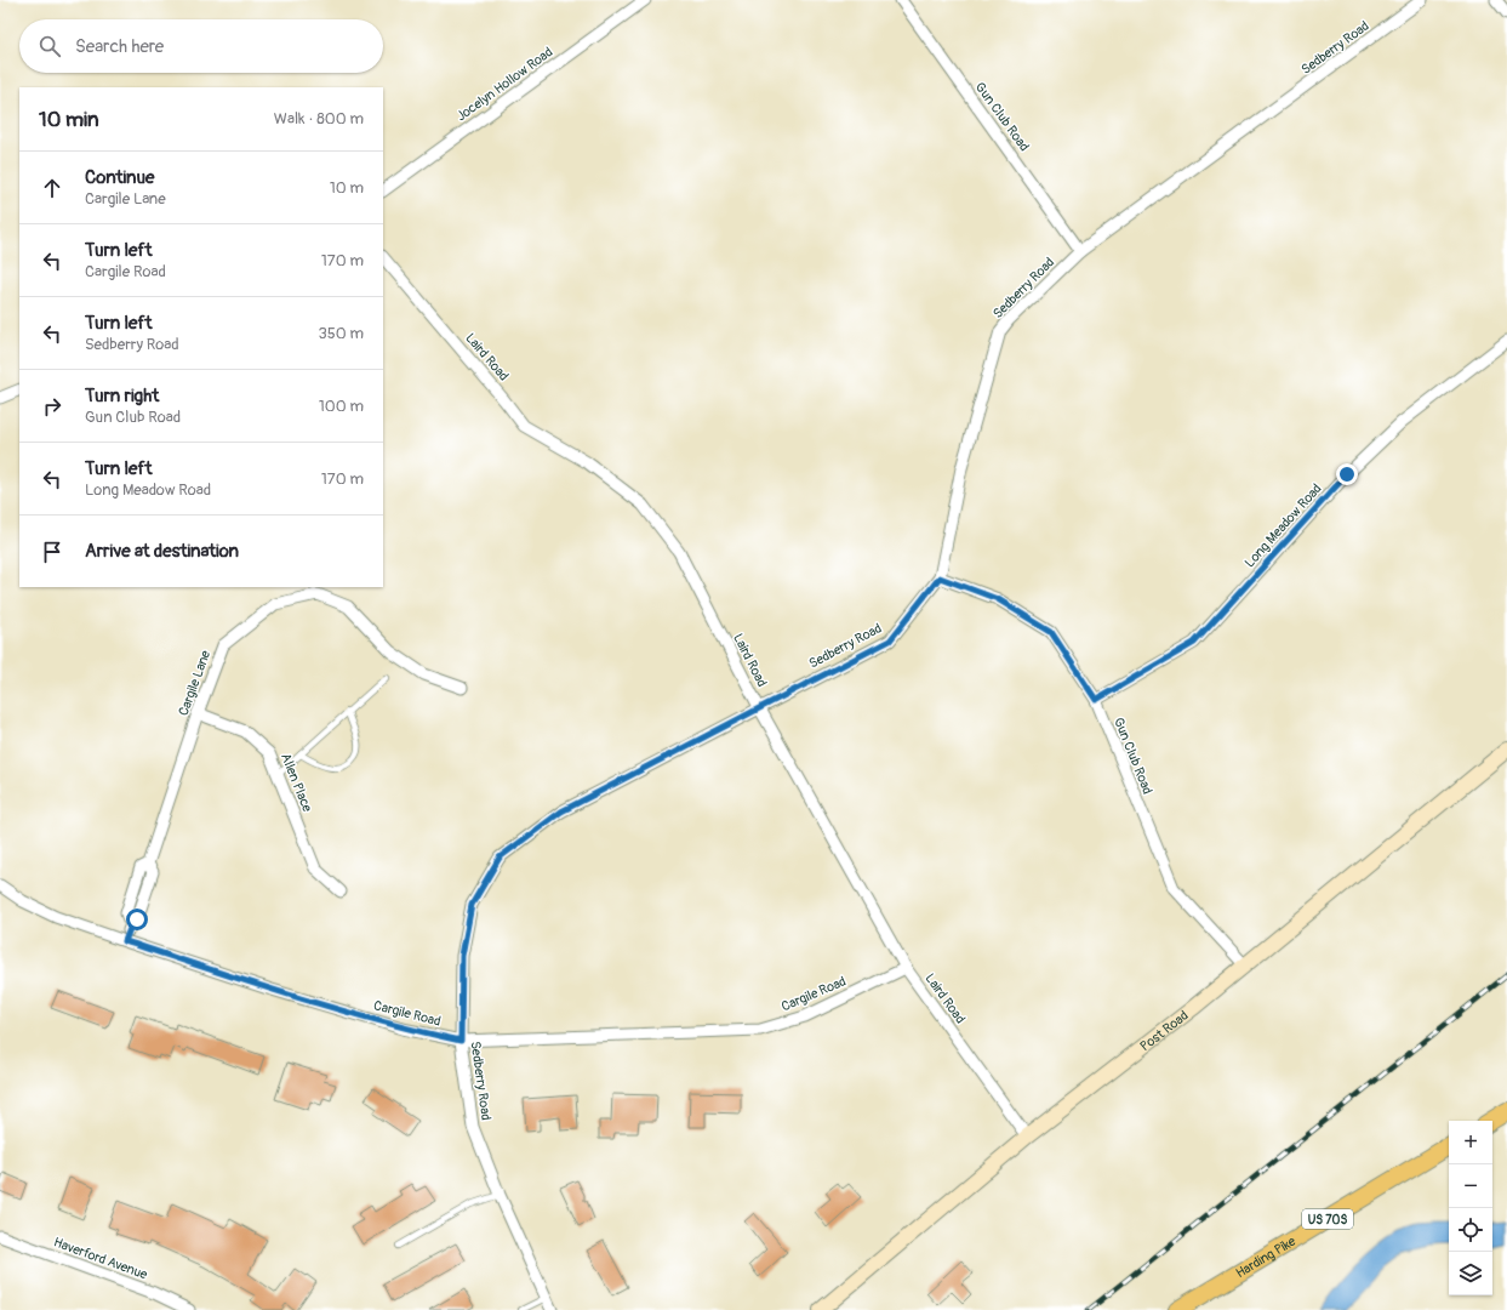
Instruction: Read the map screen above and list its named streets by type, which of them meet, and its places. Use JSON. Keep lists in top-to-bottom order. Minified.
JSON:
{"streets":{"main road":["US 70S","Harding Pike"],"street":["Sedberry Road","Jocelyn Hollow Road","Gun Club Road","Laird Road","Long Meadow Road","Cargile Lane","Allen Place","Cargile Road","Post Road","Haverford Avenue"]},"crossings":[["Sedberry Road","Gun Club Road"],["Sedberry Road","Laird Road"],["Sedberry Road","Cargile Road"],["Gun Club Road","Long Meadow Road"],["Gun Club Road","Post Road"],["Laird Road","Cargile Road"],["Laird Road","Post Road"],["Cargile Lane","Allen Place"],["Cargile Lane","Cargile Road"]],"page":{"search":"Search here","heading":["10 min","Walk · 800 m"],"list":[["Continue","Cargile Lane","10 m"],["Turn left","Cargile Road","170 m"],["Turn left","Sedberry Road","350 m"],["Turn right","Gun Club Road","100 m"],["Turn left","Long Meadow Road","170 m"],"Arrive at destination"],"map_buttons":["+","−"]}}
